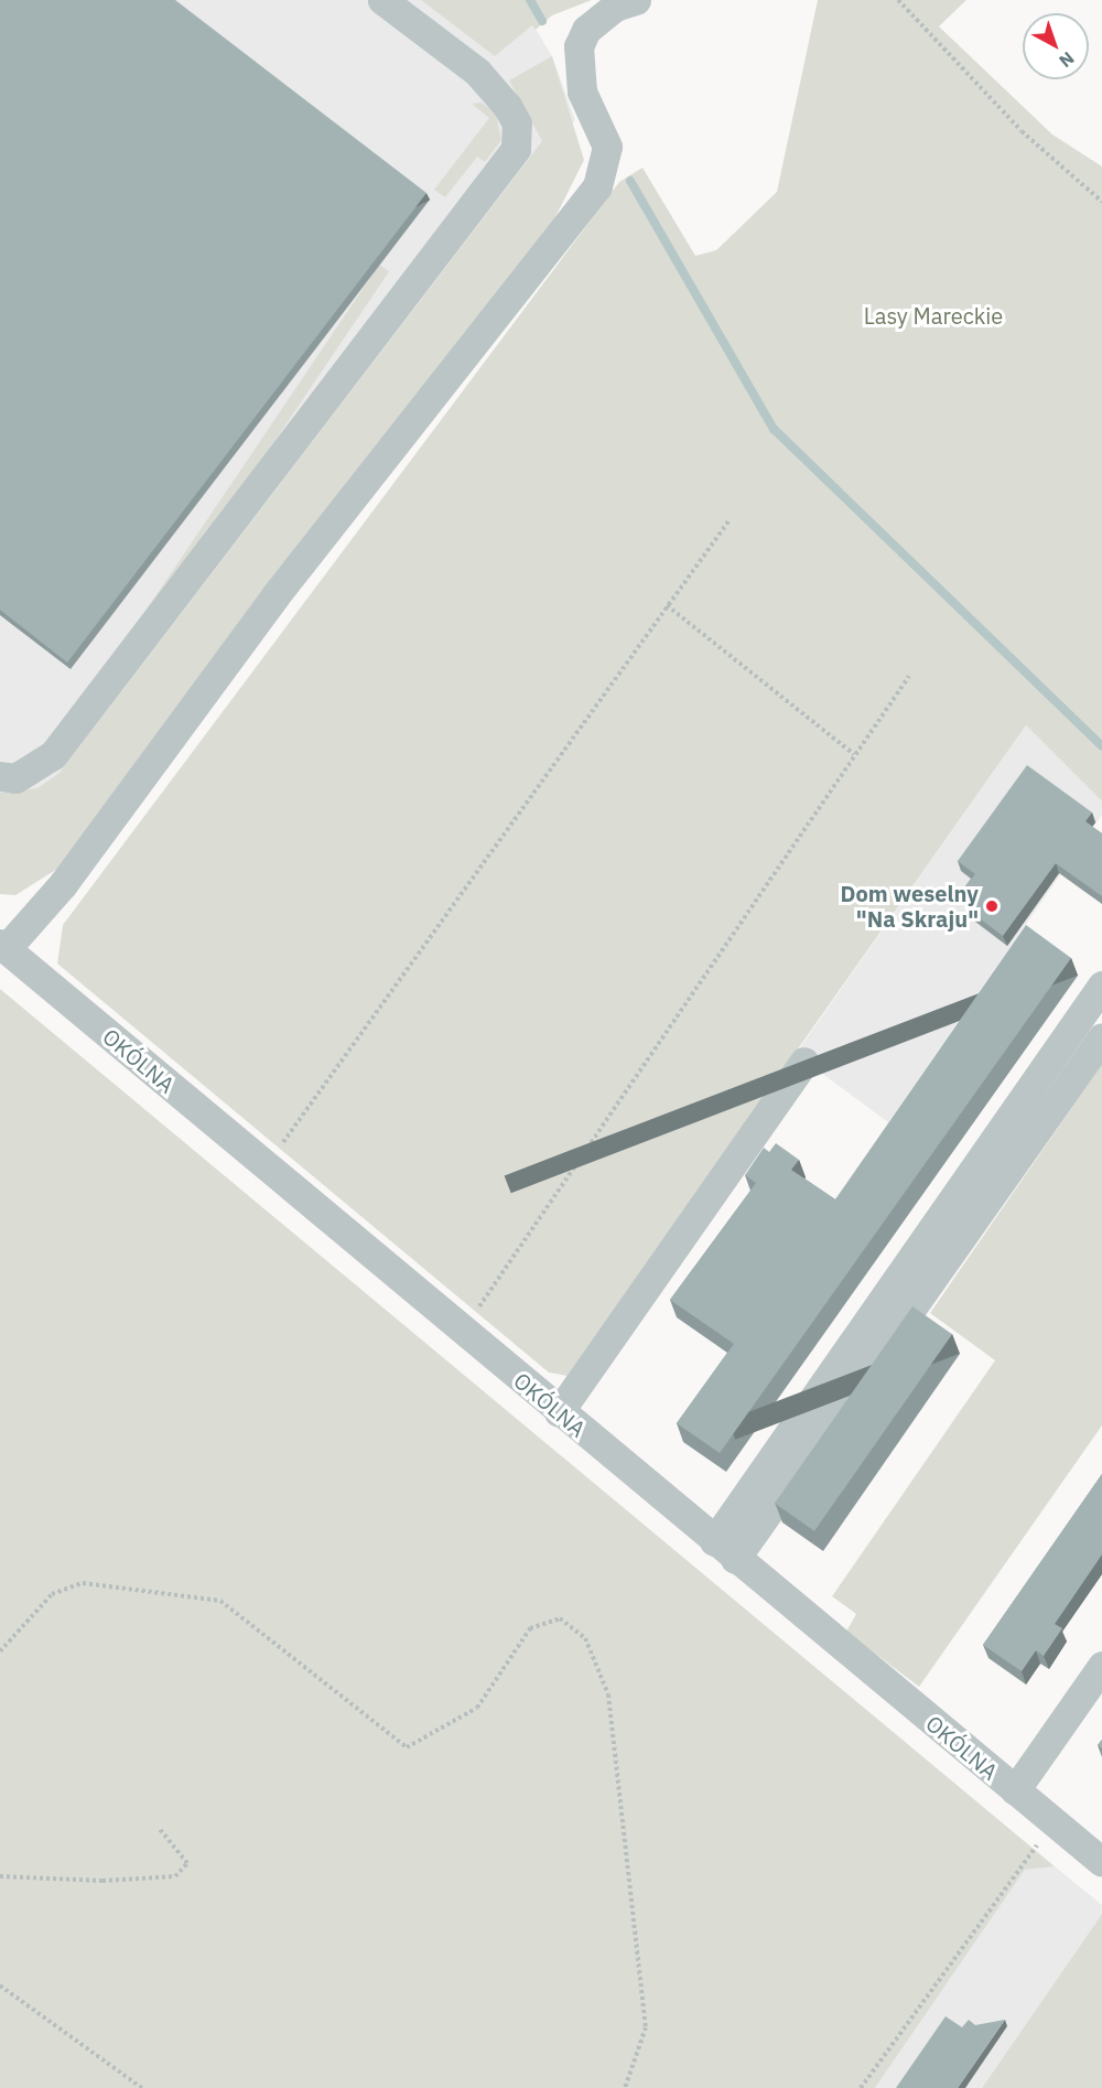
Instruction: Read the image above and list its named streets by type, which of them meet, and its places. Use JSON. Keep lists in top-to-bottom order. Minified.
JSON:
{"streets":{"street":["OKÓLNA"]},"parks":["Lasy Mareckie"],"places":["Dom weselny \"Na Skraju\""],"north":"bottom right"}
